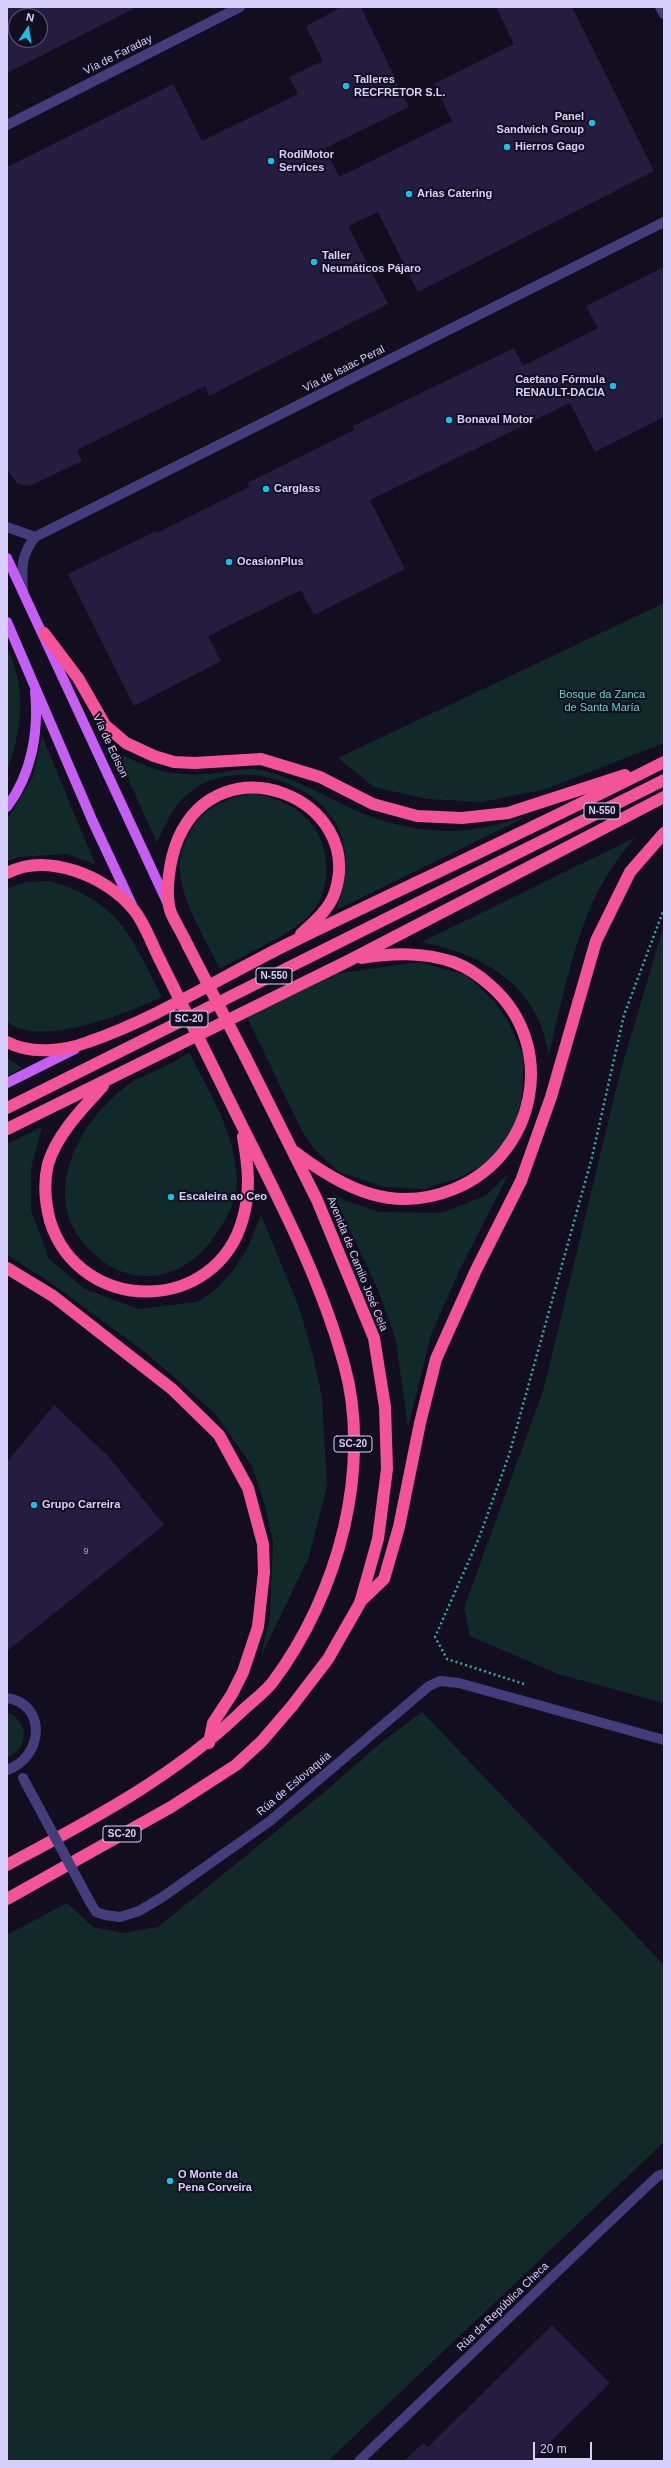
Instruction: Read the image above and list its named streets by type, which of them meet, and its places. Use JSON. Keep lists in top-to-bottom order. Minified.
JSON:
{"streets":{"highway":["Vía de Edison","N-550","SC-20","Avenida de Camilo José Cela"],"street":["Vía de Faraday","Vía de Isaac Peral","Rúa de Eslovaquia","Rúa da República Checa"]},"crossings":[["Vía de Edison","Avenida de Camilo José Cela"]],"parks":["Bosque da Zanca de Santa María"],"places":["Talleres RECFRETOR S.L.","Panel Sandwich Group","Hierros Gago","RodiMotor Services","Arias Catering","Taller Neumáticos Pájaro","Caetano Fórmula RENAULT-DACIA","Bonaval Motor","Carglass","OcasionPlus","Escaleira ao Ceo","Grupo Carreira","O Monte da Pena Corveira"],"house_numbers":["9"],"scale_bar":"20 m","north":"top"}
